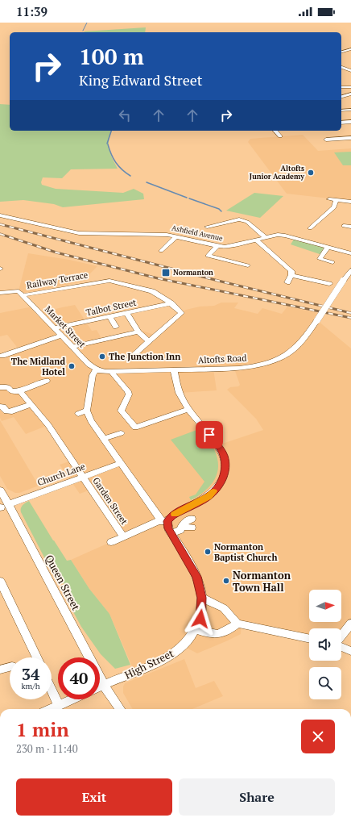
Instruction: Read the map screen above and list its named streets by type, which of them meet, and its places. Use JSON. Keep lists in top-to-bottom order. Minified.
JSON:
{"streets":{"street":["Ashfield Avenue","Railway Terrace","Talbot Street","Market Street","Altofts Road","Church Lane","Garden Street","Queen Street","High Street"]},"crossings":[["Railway Terrace","Talbot Street"],["Railway Terrace","Market Street"],["Talbot Street","Market Street"],["Market Street","Altofts Road"],["Church Lane","Garden Street"],["Church Lane","Queen Street"],["Church Lane","High Street"],["Queen Street","High Street"]],"places":{"other":["Altofts Junior Academy","The Junction Inn","The Midland Hotel","Normanton Baptist Church","Normanton Town Hall"],"transit":["Normanton"]},"north":"right","page":{"status":"11:39","turn":["100 m","King Edward Street"],"speed":"34 km/h","limit":"40","heading":["1 min","230 m · 11:40"],"buttons":["Exit","Share"]}}
